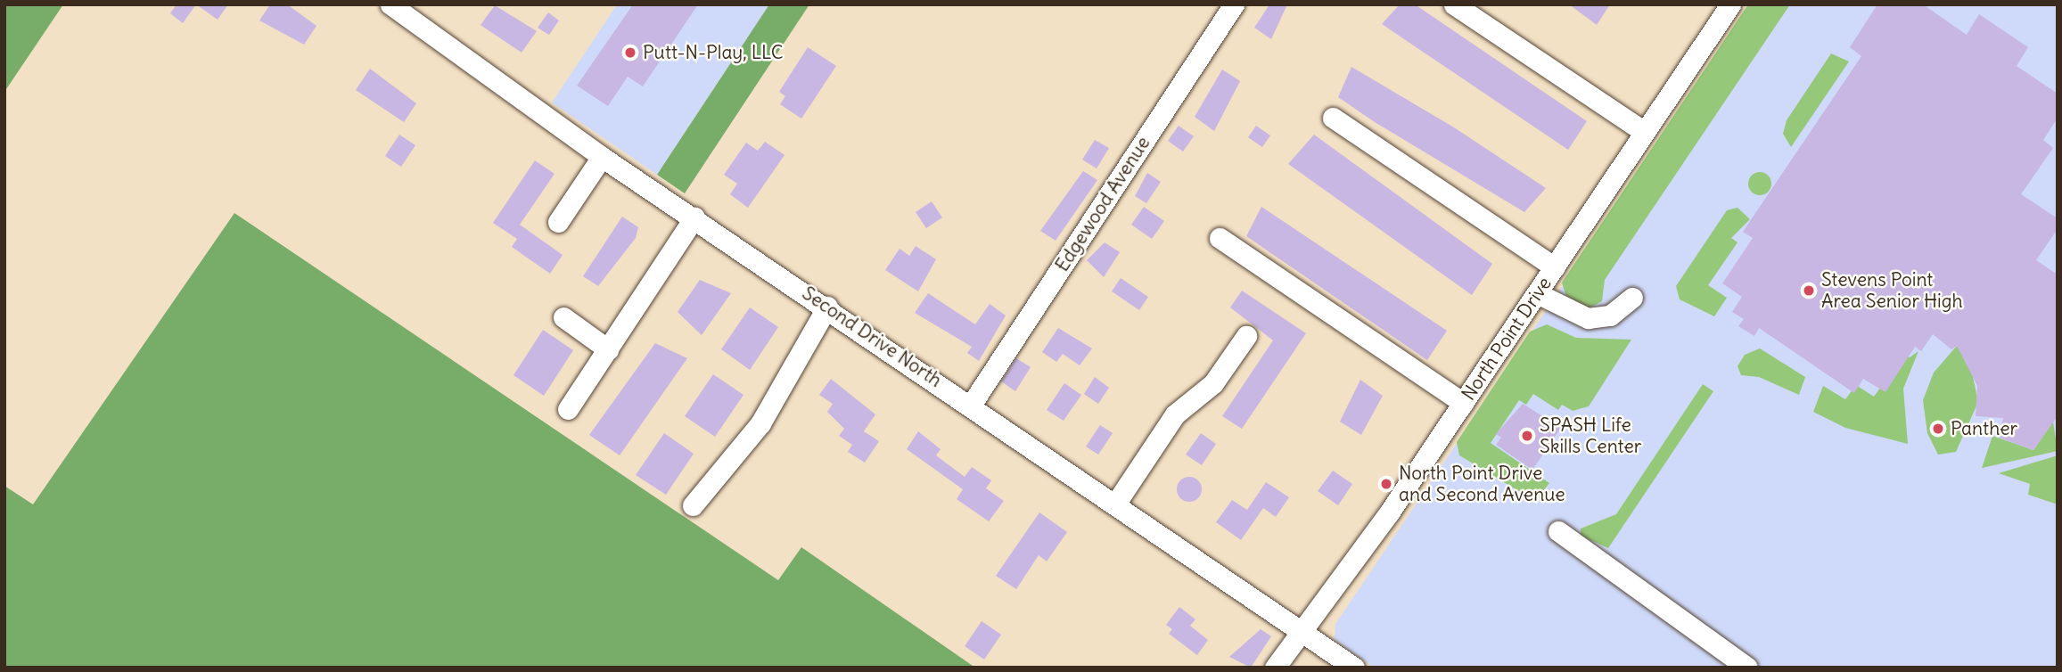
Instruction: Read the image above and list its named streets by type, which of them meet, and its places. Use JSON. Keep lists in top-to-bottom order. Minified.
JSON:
{"streets":{"street":["Edgewood Avenue","Second Drive North","North Point Drive"]},"crossings":[["Edgewood Avenue","Second Drive North"],["Second Drive North","North Point Drive"]],"places":["Putt-N-Play, LLC","Stevens Point Area Senior High","Panther","SPASH Life Skills Center","North Point Drive and Second Avenue"]}
